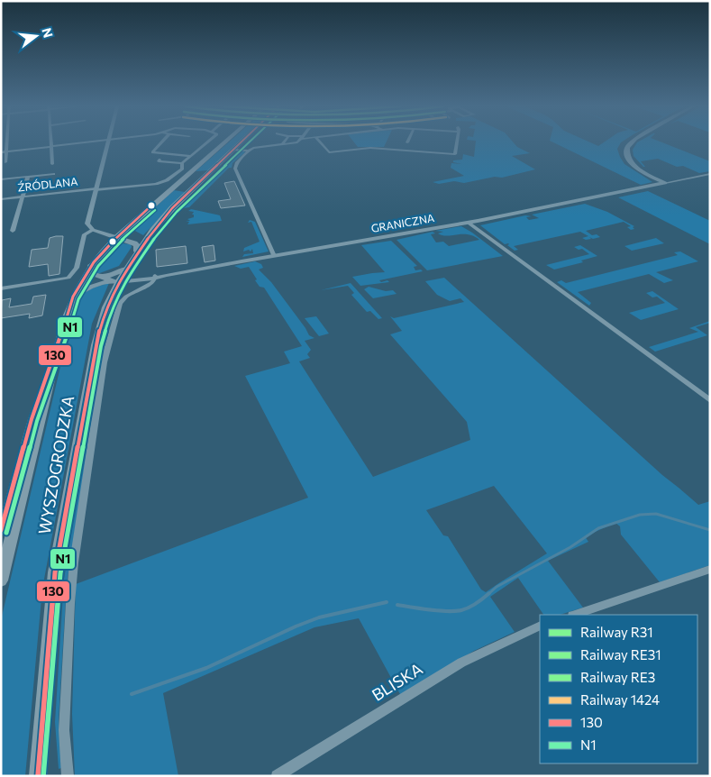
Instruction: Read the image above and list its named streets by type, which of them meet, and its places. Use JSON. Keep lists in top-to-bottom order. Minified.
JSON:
{"streets":{"main road":["WYSZOGRODZKA"],"street":["ŹRÓDLANA","GRANICZNA","BLISKA"]},"crossings":[["GRANICZNA","WYSZOGRODZKA"]],"lines":["transit line 130","transit line N1"],"legend":["Railway R31","Railway RE31","Railway RE3","Railway 1424","130","N1"],"north":"right"}
